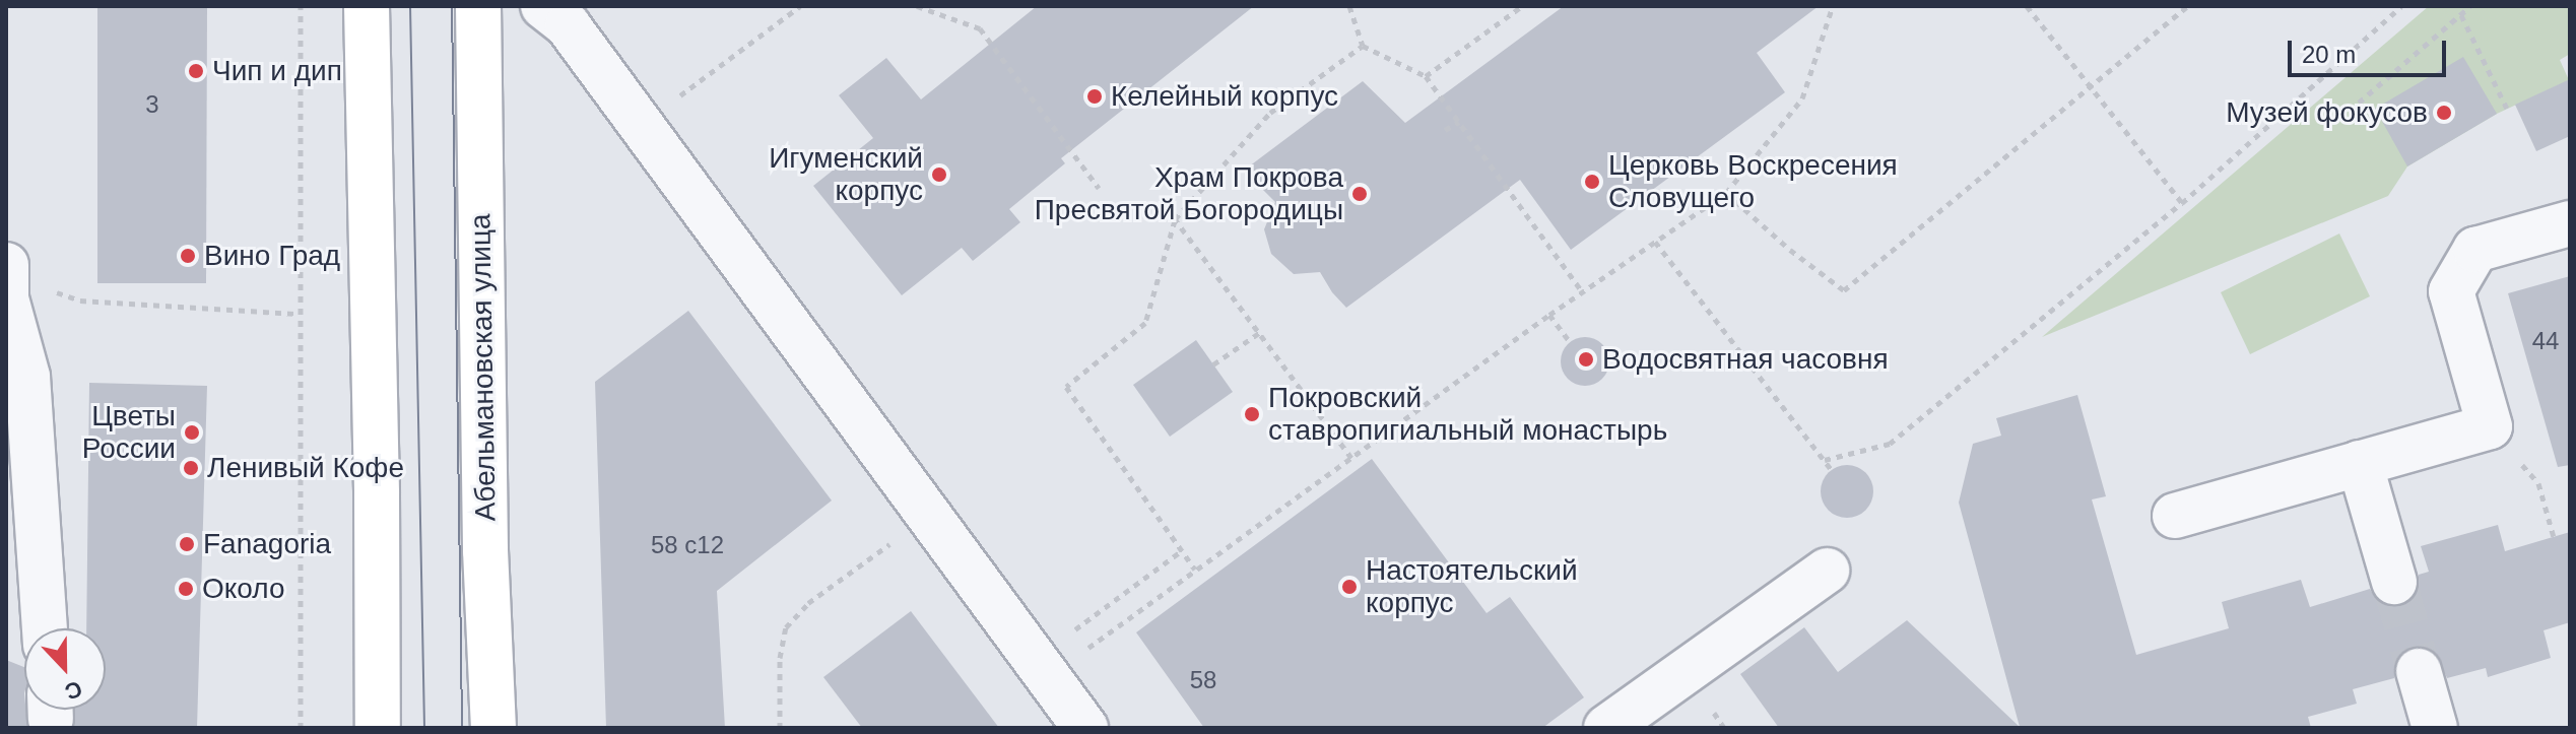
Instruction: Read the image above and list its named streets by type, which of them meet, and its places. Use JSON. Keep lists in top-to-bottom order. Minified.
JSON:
{"streets":{"main road":["Абельмановская улица"]},"places":["Чип и дип","Келейный корпус","Музей фокусов","Игуменский корпус","Церковь Воскресения Словущего","Храм Покрова Пресвятой Богородицы","Вино Град","Водосвятная часовня","Покровский ставропигиальный монастырь","Цветы России","Ленивый Кофе","Fanagoria","Настоятельский корпус","Около"],"house_numbers":["3","44","58 с12","58"],"scale_bar":"20 m","north":"bottom"}
